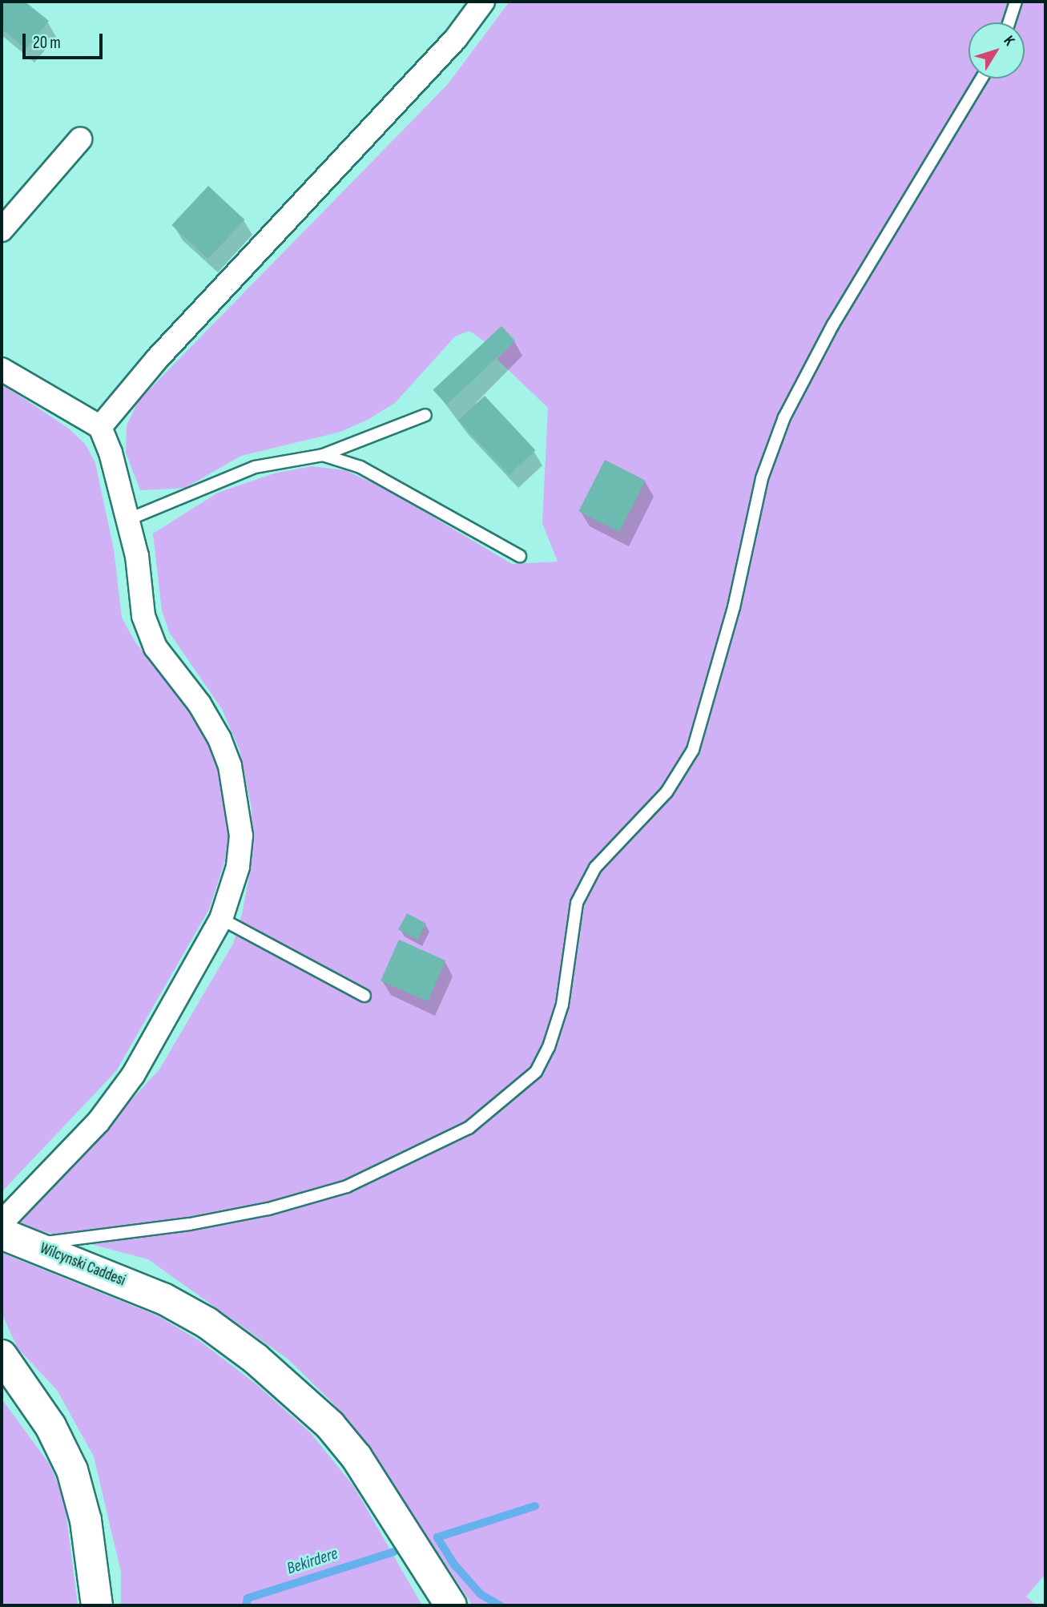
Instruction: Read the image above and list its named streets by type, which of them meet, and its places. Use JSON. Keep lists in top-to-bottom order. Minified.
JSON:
{"streets":{"main road":["Wilcynski Caddesi"]},"water":["Bekirdere"],"scale_bar":"20 m","north":"top right"}
